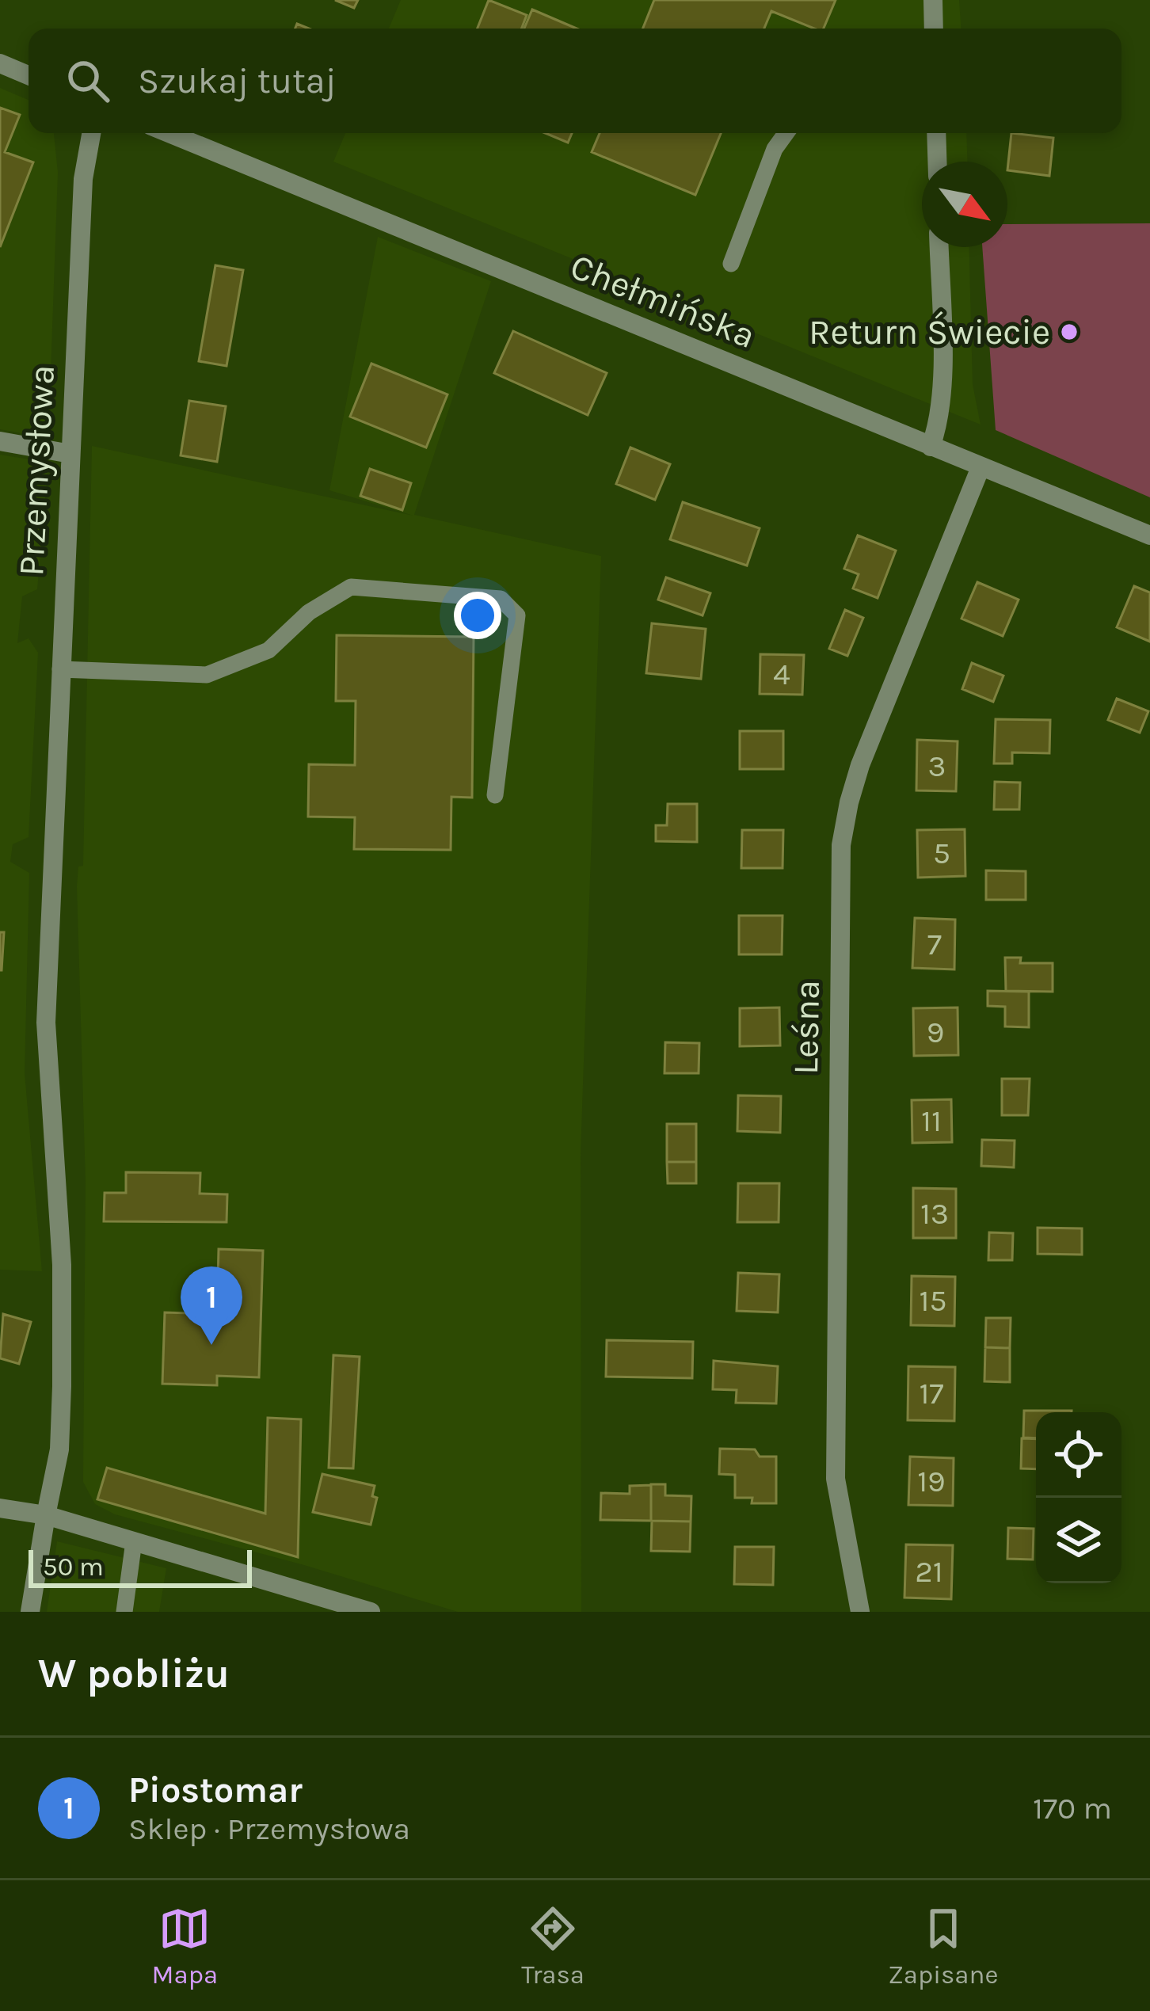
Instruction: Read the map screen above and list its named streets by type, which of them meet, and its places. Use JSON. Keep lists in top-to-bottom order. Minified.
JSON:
{"streets":{"street":["Chełmińska","Przemysłowa","Leśna"]},"crossings":[["Chełmińska","Leśna"]],"places":["Return Świecie"],"house_numbers":["4","3","5","7","9","11","13","15","17","19","21"],"scale_bar":"50 m","north":"bottom right","page":{"search":"Szukaj tutaj","pins":"1","scale":"50 m","heading":"W pobliżu","list":[{"mark":"1","name":"Piostomar","note":"Sklep · Przemysłowa","value":"170 m"}],"nav":["Mapa","Trasa","Zapisane"]}}
